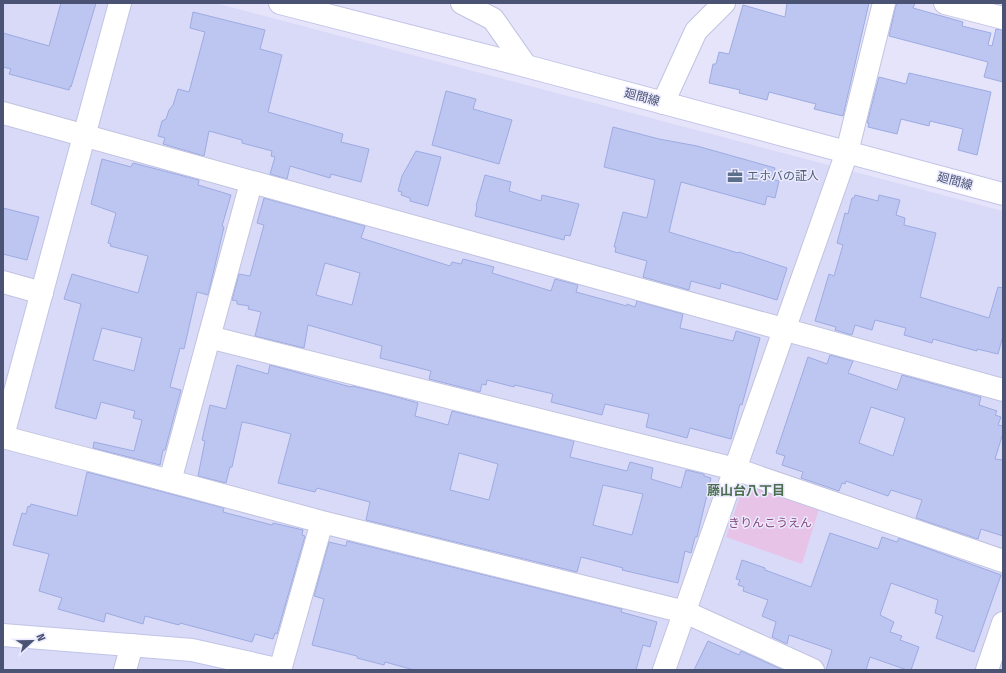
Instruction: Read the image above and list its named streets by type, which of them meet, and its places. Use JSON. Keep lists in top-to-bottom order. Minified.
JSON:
{"streets":{"street":["廻間線"]},"districts":["藤山台八丁目"],"parks":["きりんこうえん"],"places":{"office":["エホバの証人"]},"north":"right"}
